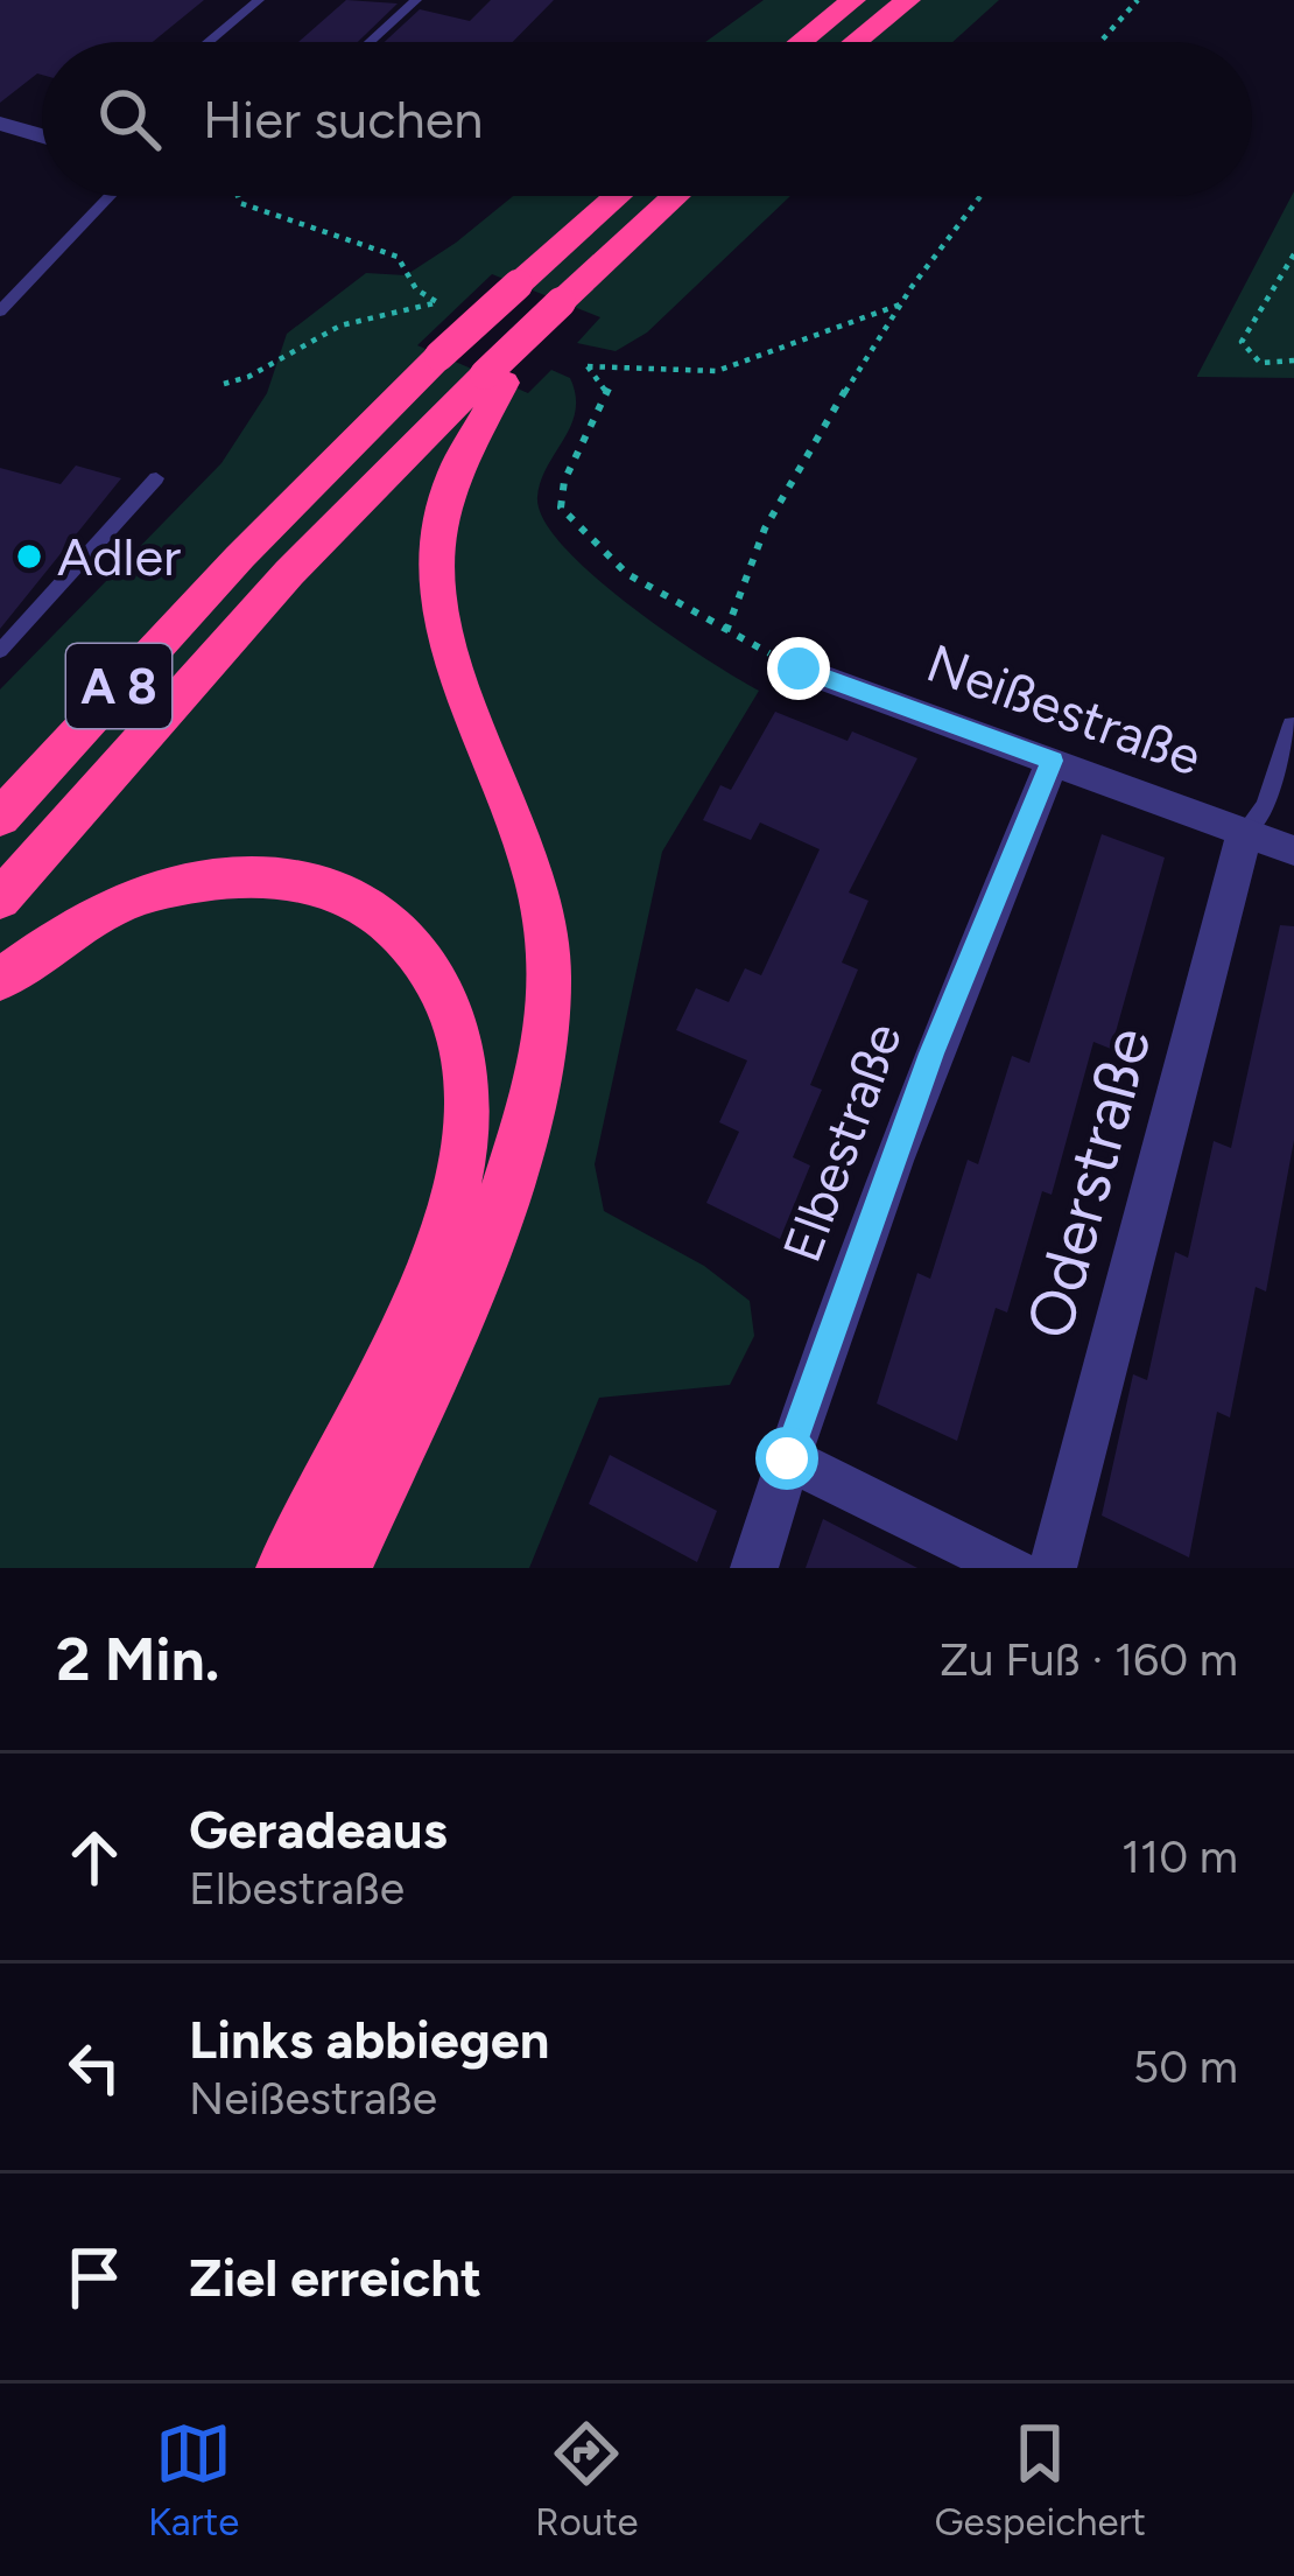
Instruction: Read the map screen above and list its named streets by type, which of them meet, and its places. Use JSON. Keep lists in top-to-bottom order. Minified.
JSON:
{"streets":{"highway":["A 8"],"street":["Neißestraße","Elbestraße","Oderstraße"]},"crossings":[["Neißestraße","Elbestraße"],["Neißestraße","Oderstraße"]],"places":["Adler"],"page":{"search":"Hier suchen","heading":["2 Min.","Zu Fuß · 160 m"],"list":[["Geradeaus","Elbestraße","110 m"],["Links abbiegen","Neißestraße","50 m"],"Ziel erreicht"],"nav":["Karte","Route","Gespeichert"]}}
